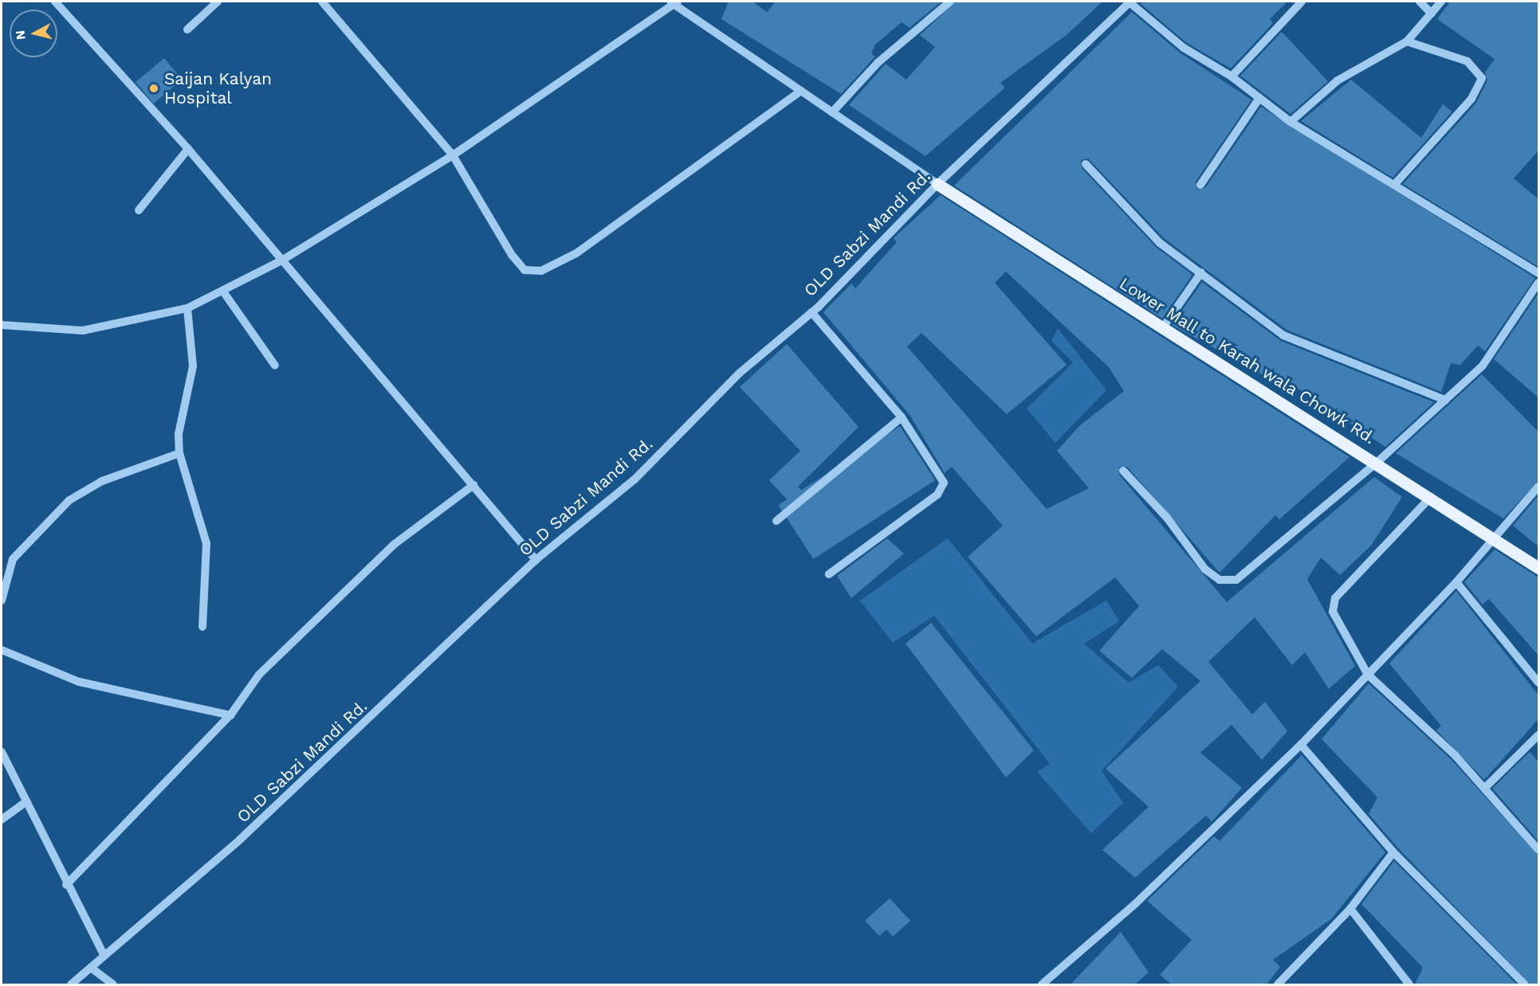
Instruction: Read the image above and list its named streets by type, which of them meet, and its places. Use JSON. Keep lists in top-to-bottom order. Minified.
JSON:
{"streets":{"main road":["Lower Mall to Karah wala Chowk Rd."],"street":["OLD Sabzi Mandi Rd."]},"crossings":[["OLD Sabzi Mandi Rd.","Lower Mall to Karah wala Chowk Rd."]],"places":["Saijan Kalyan Hospital"],"north":"left"}
